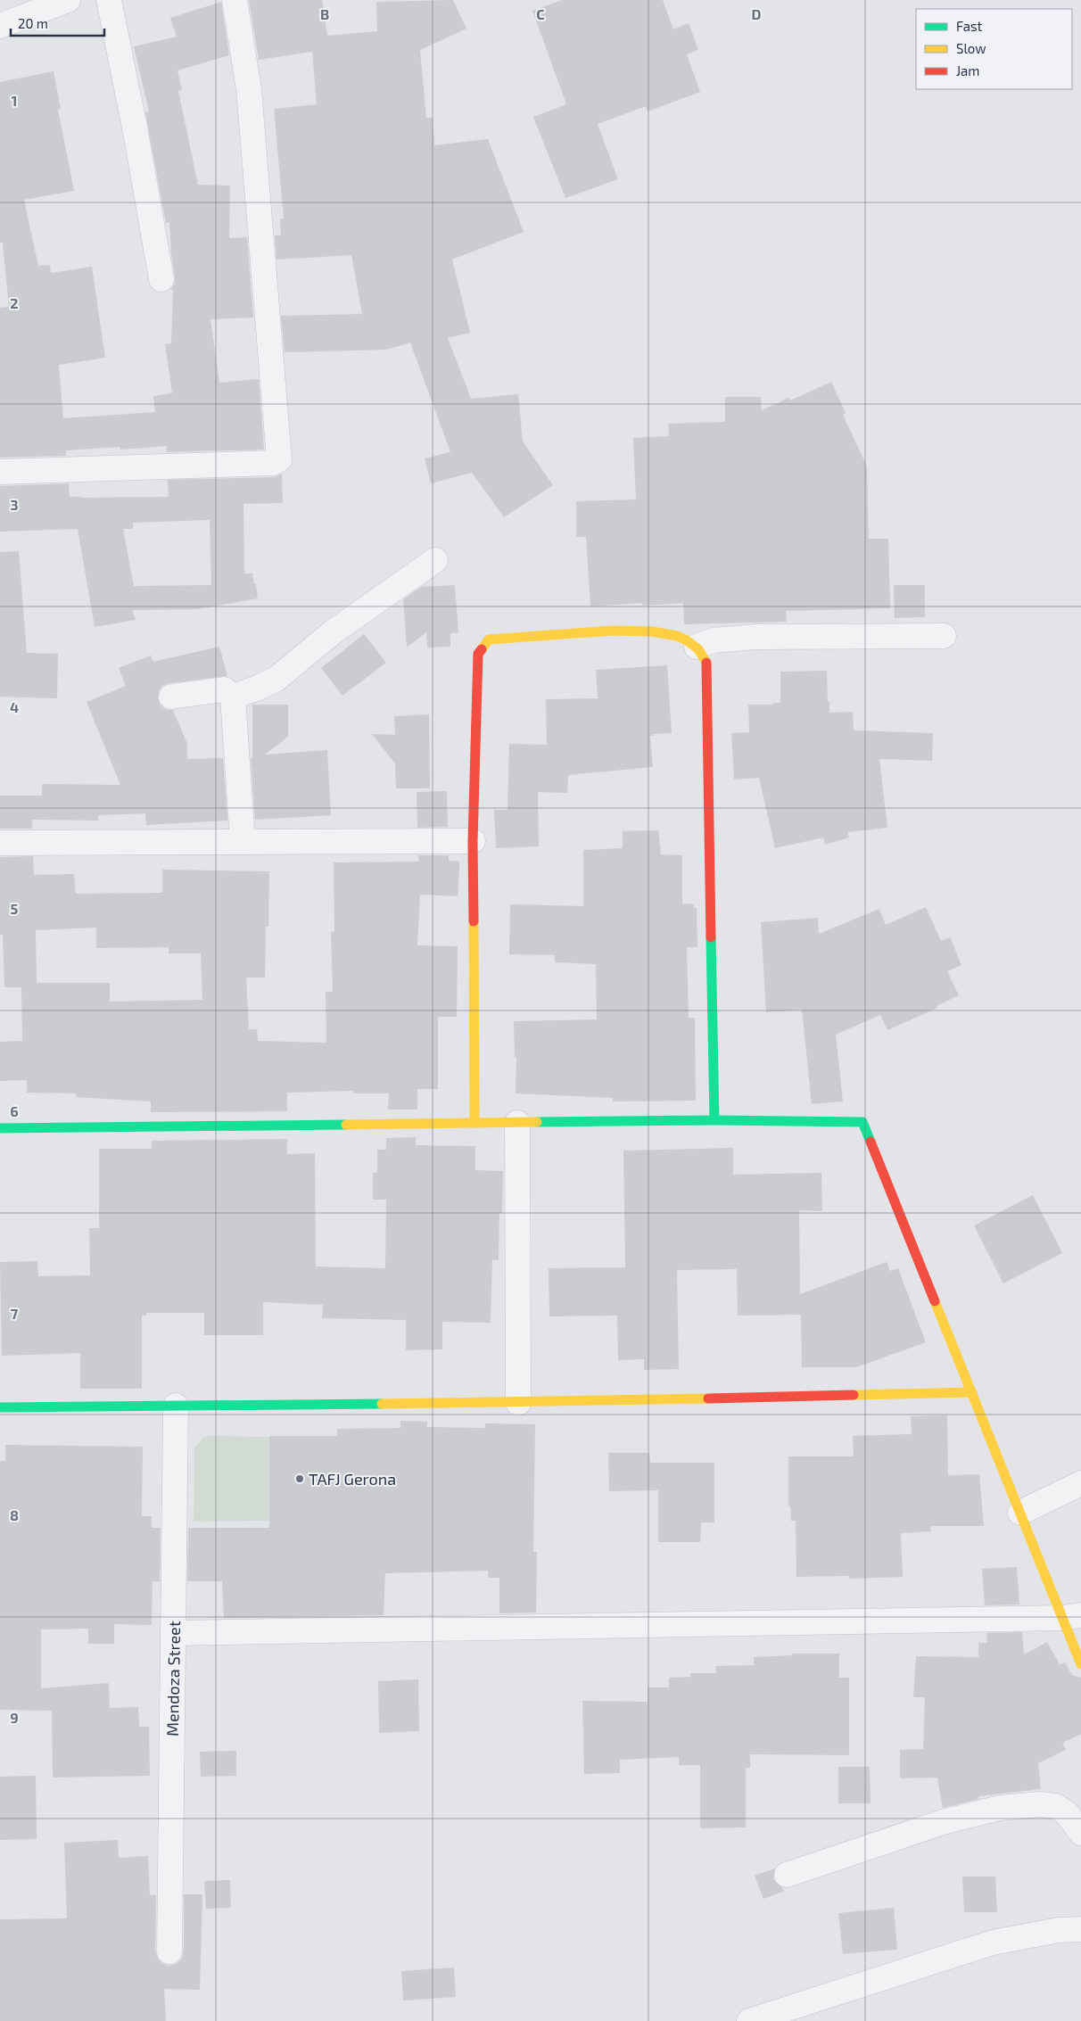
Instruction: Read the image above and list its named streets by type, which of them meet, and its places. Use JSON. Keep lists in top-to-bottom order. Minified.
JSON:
{"streets":{"street":["Mendoza Street"]},"places":["TAFJ Gerona"],"legend":["Fast","Slow","Jam"],"scale_bar":"20 m","grid":{"columns":["B","C","D"],"rows":["1","2","3","4","5","6","7","8","9"]}}
